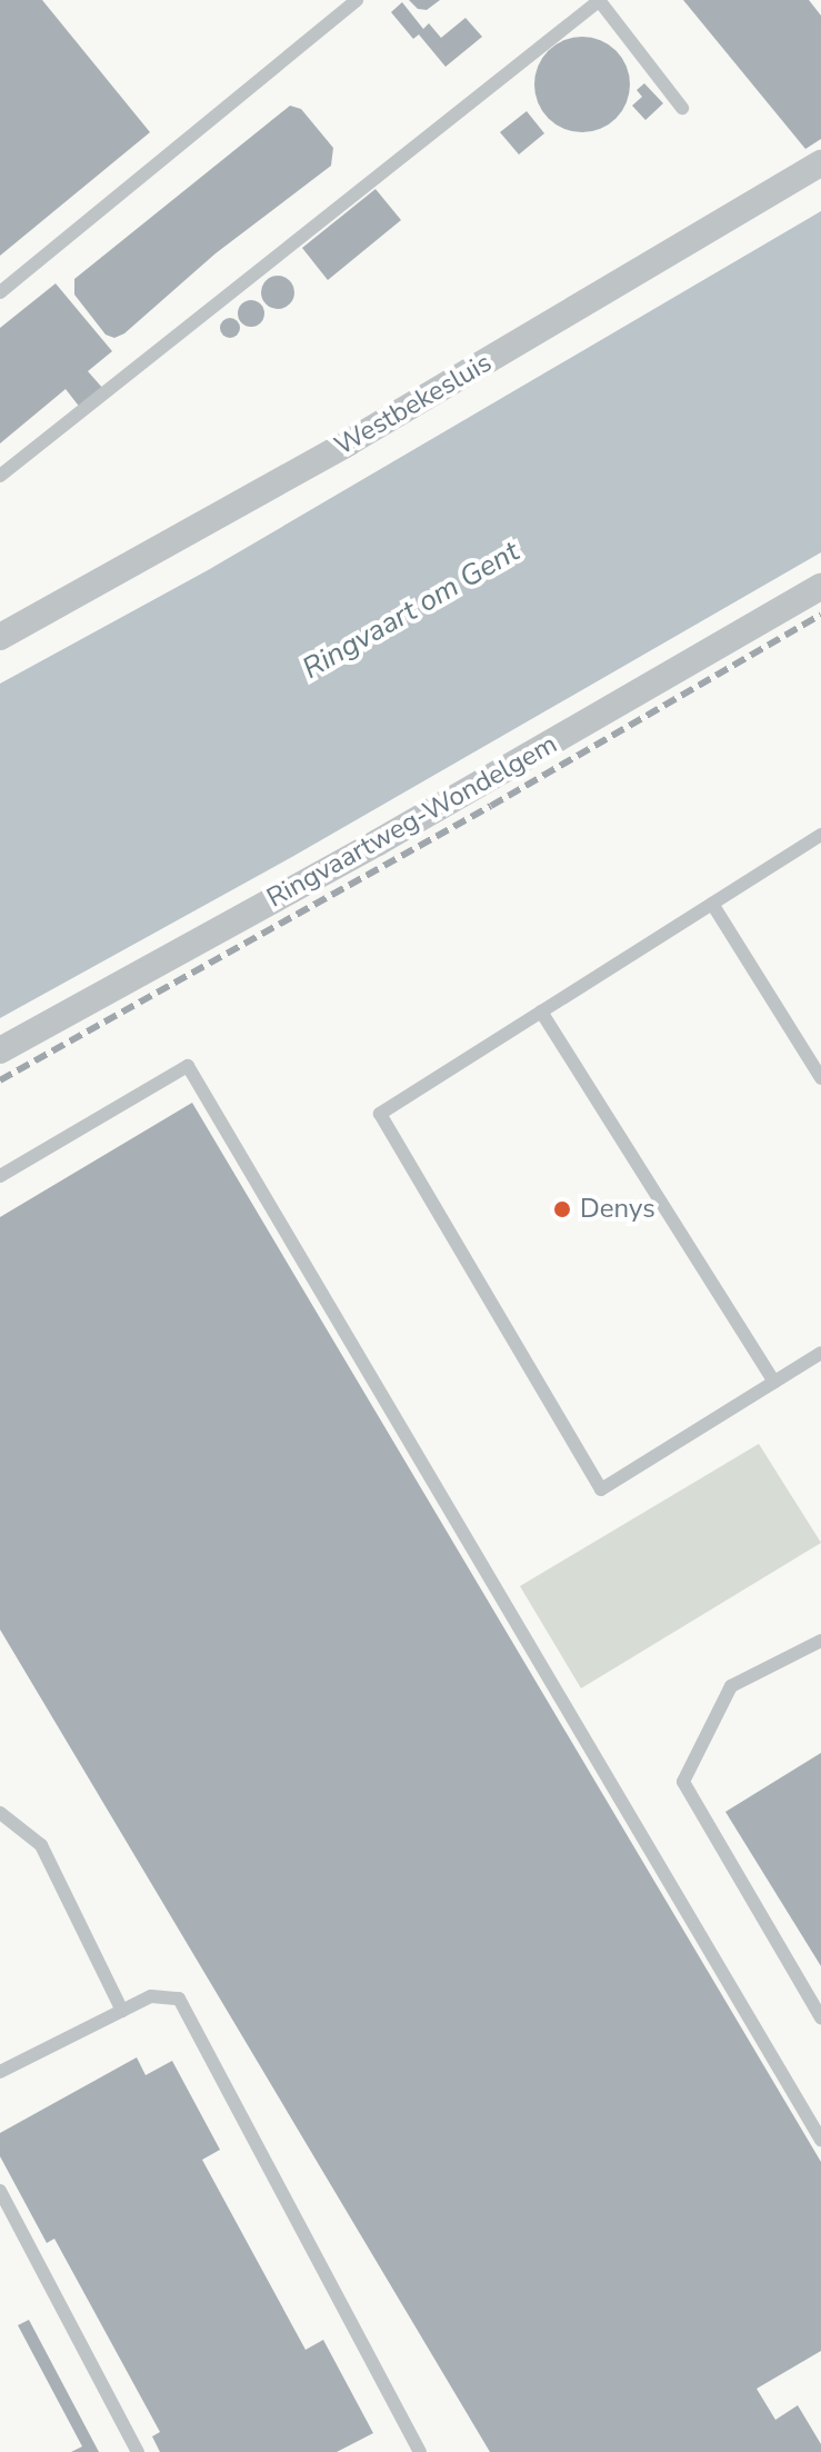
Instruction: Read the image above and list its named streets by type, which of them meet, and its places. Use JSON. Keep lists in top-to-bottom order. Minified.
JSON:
{"streets":{"street":["Westbekesluis","Ringvaartweg-Wondelgem"]},"water":["Ringvaart om Gent"],"places":["Denys"]}
